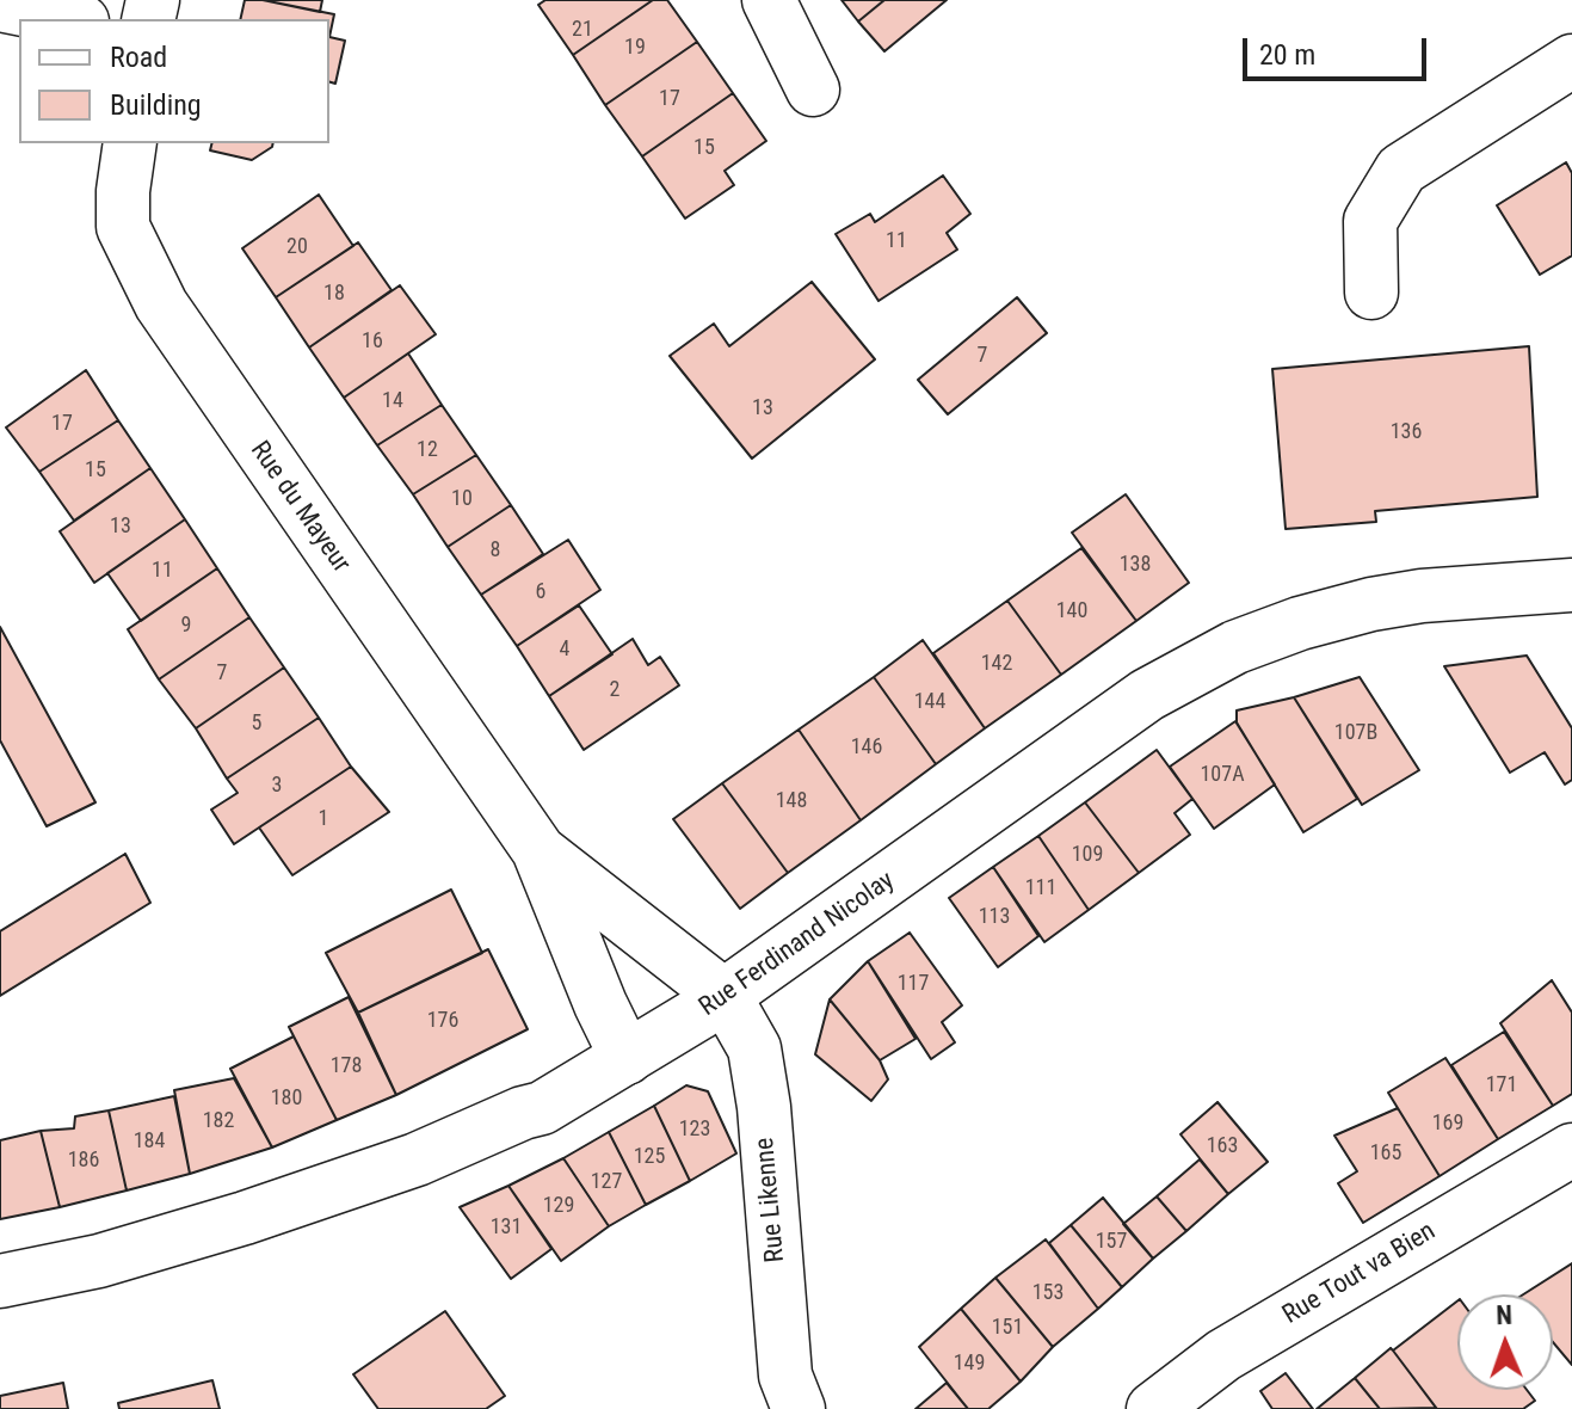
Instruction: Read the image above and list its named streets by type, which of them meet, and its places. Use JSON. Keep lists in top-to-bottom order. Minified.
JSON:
{"streets":{"street":["Rue du Mayeur","Rue Ferdinand Nicolay","Rue Likenne","Rue Tout va Bien"]},"crossings":[["Rue du Mayeur","Rue Ferdinand Nicolay"],["Rue du Mayeur","Rue Likenne"],["Rue Ferdinand Nicolay","Rue Likenne"]],"house_numbers":["21","19","17","15","11","20","18","16","7","14","13","17","136","12","15","10","13","8","138","11","6","140","9","4","142","7","2","144","5","107B","146","107A","3","148","1","109","111","113","117","176","178","171","180","182","169","123","184","163","165","125","186","127","129","131","157","153","151","149"],"legend":["Road","Building"],"scale_bar":"20 m","north":"top"}
